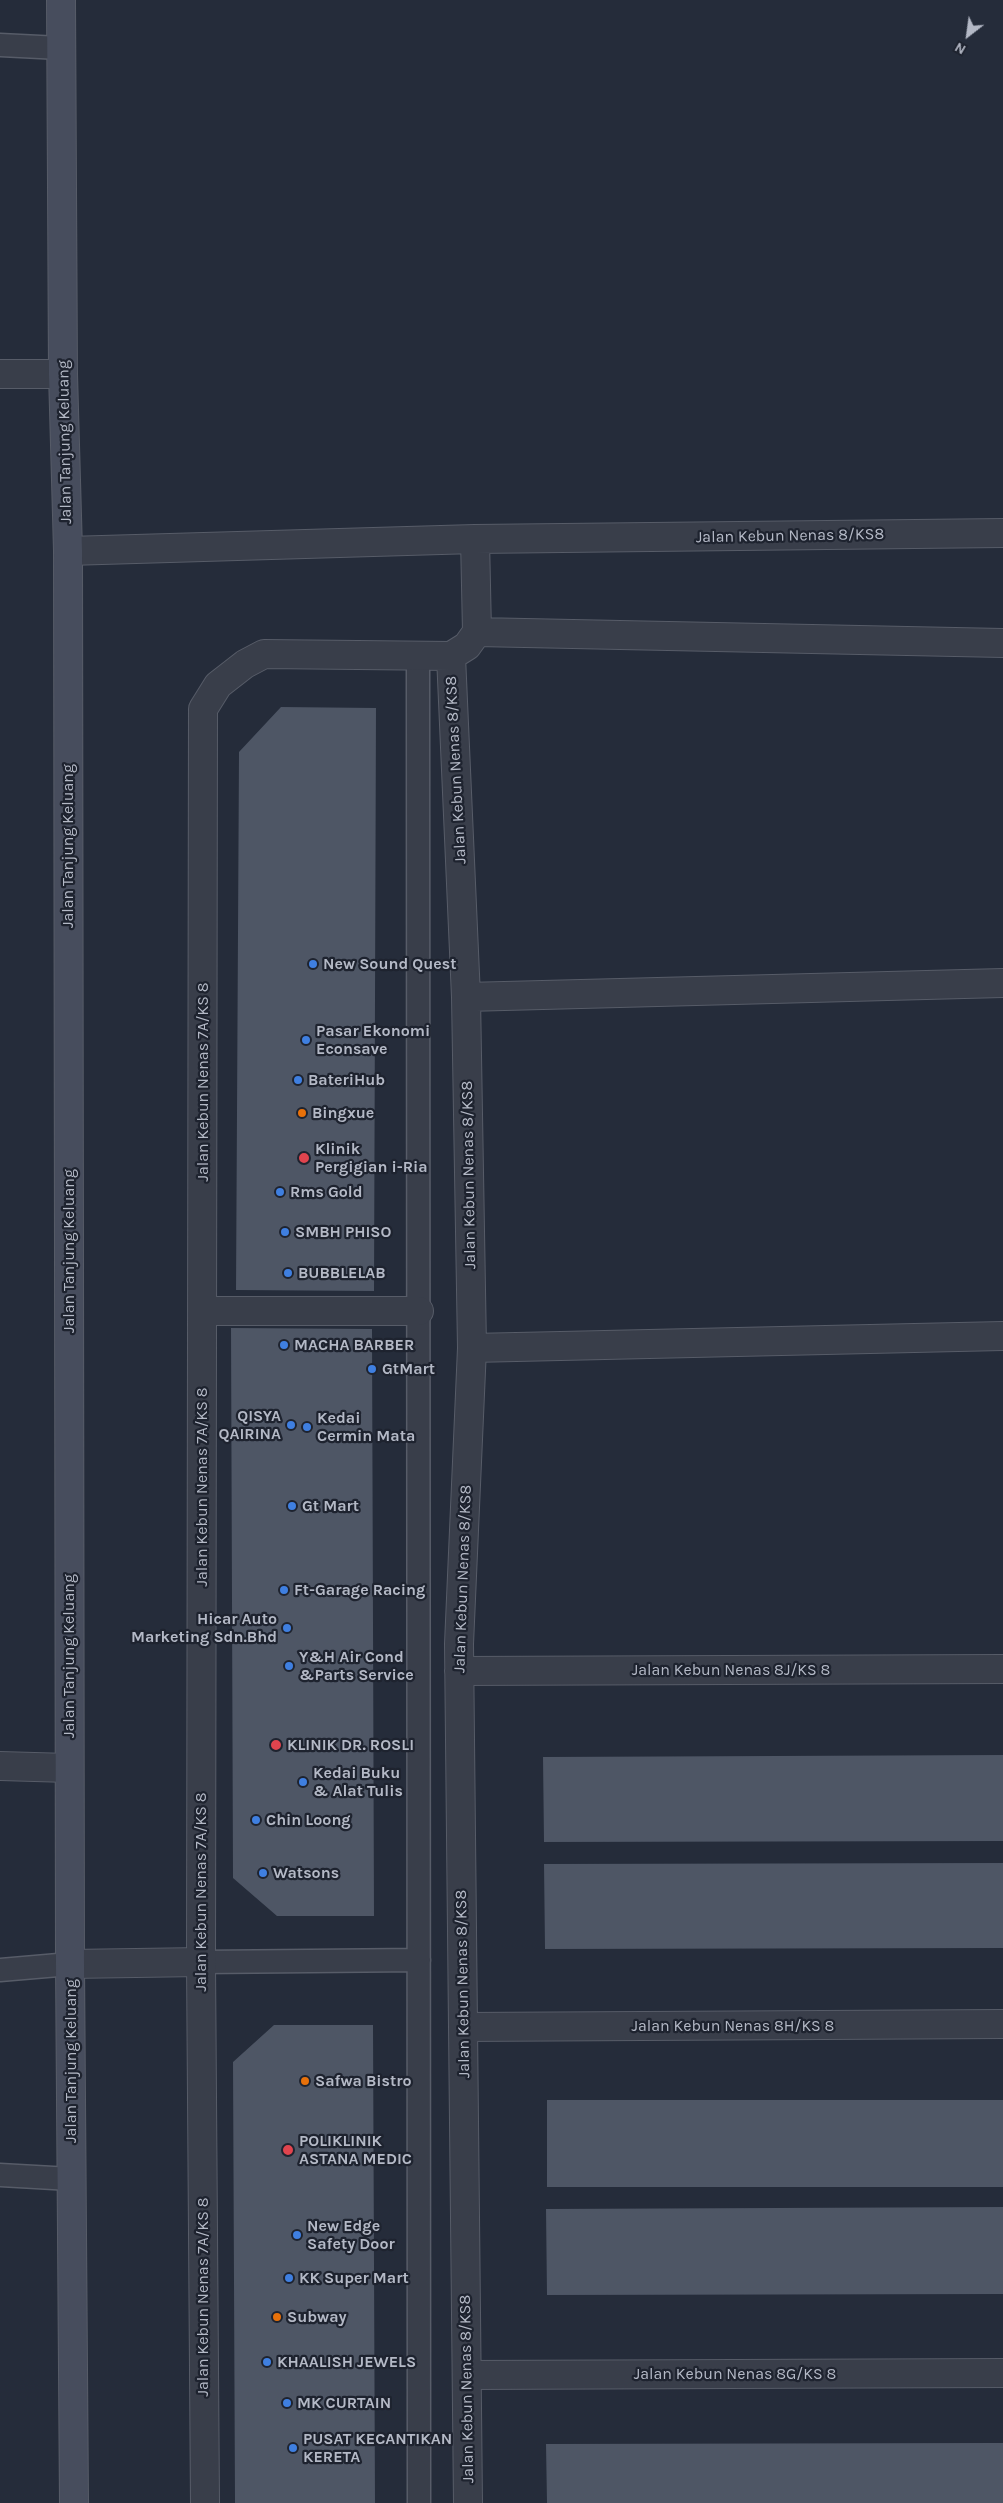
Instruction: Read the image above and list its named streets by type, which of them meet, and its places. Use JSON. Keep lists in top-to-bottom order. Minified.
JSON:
{"streets":{"main road":["Jalan Tanjung Keluang"],"street":["Jalan Kebun Nenas 8/KS8","Jalan Kebun Nenas 7A/KS 8","Jalan Kebun Nenas 8J/KS 8","Jalan Kebun Nenas 8H/KS 8","Jalan Kebun Nenas 8G/KS 8"]},"crossings":[["Jalan Tanjung Keluang","Jalan Kebun Nenas 8/KS8"],["Jalan Kebun Nenas 8/KS8","Jalan Kebun Nenas 7A/KS 8"],["Jalan Kebun Nenas 8/KS8","Jalan Kebun Nenas 8J/KS 8"],["Jalan Kebun Nenas 8/KS8","Jalan Kebun Nenas 8H/KS 8"],["Jalan Kebun Nenas 8/KS8","Jalan Kebun Nenas 8G/KS 8"]],"places":["New Sound Quest","Pasar Ekonomi Econsave","BateriHub","Bingxue","Klinik Pergigian i-Ria","Rms Gold","SMBH PHISO","BUBBLELAB","MACHA BARBER","GtMart","QISYA QAIRINA","Kedai Cermin Mata","Gt Mart","Ft-Garage Racing","Hicar Auto Marketing Sdn.Bhd","Y&H Air Cond &Parts Service","KLINIK DR. ROSLI","Kedai Buku & Alat Tulis","Chin Loong","Watsons","Safwa Bistro","POLIKLINIK ASTANA MEDIC","New Edge Safety Door","KK Super Mart","Subway","KHAALISH JEWELS","MK CURTAIN","PUSAT KECANTIKAN KERETA"],"north":"bottom left"}
